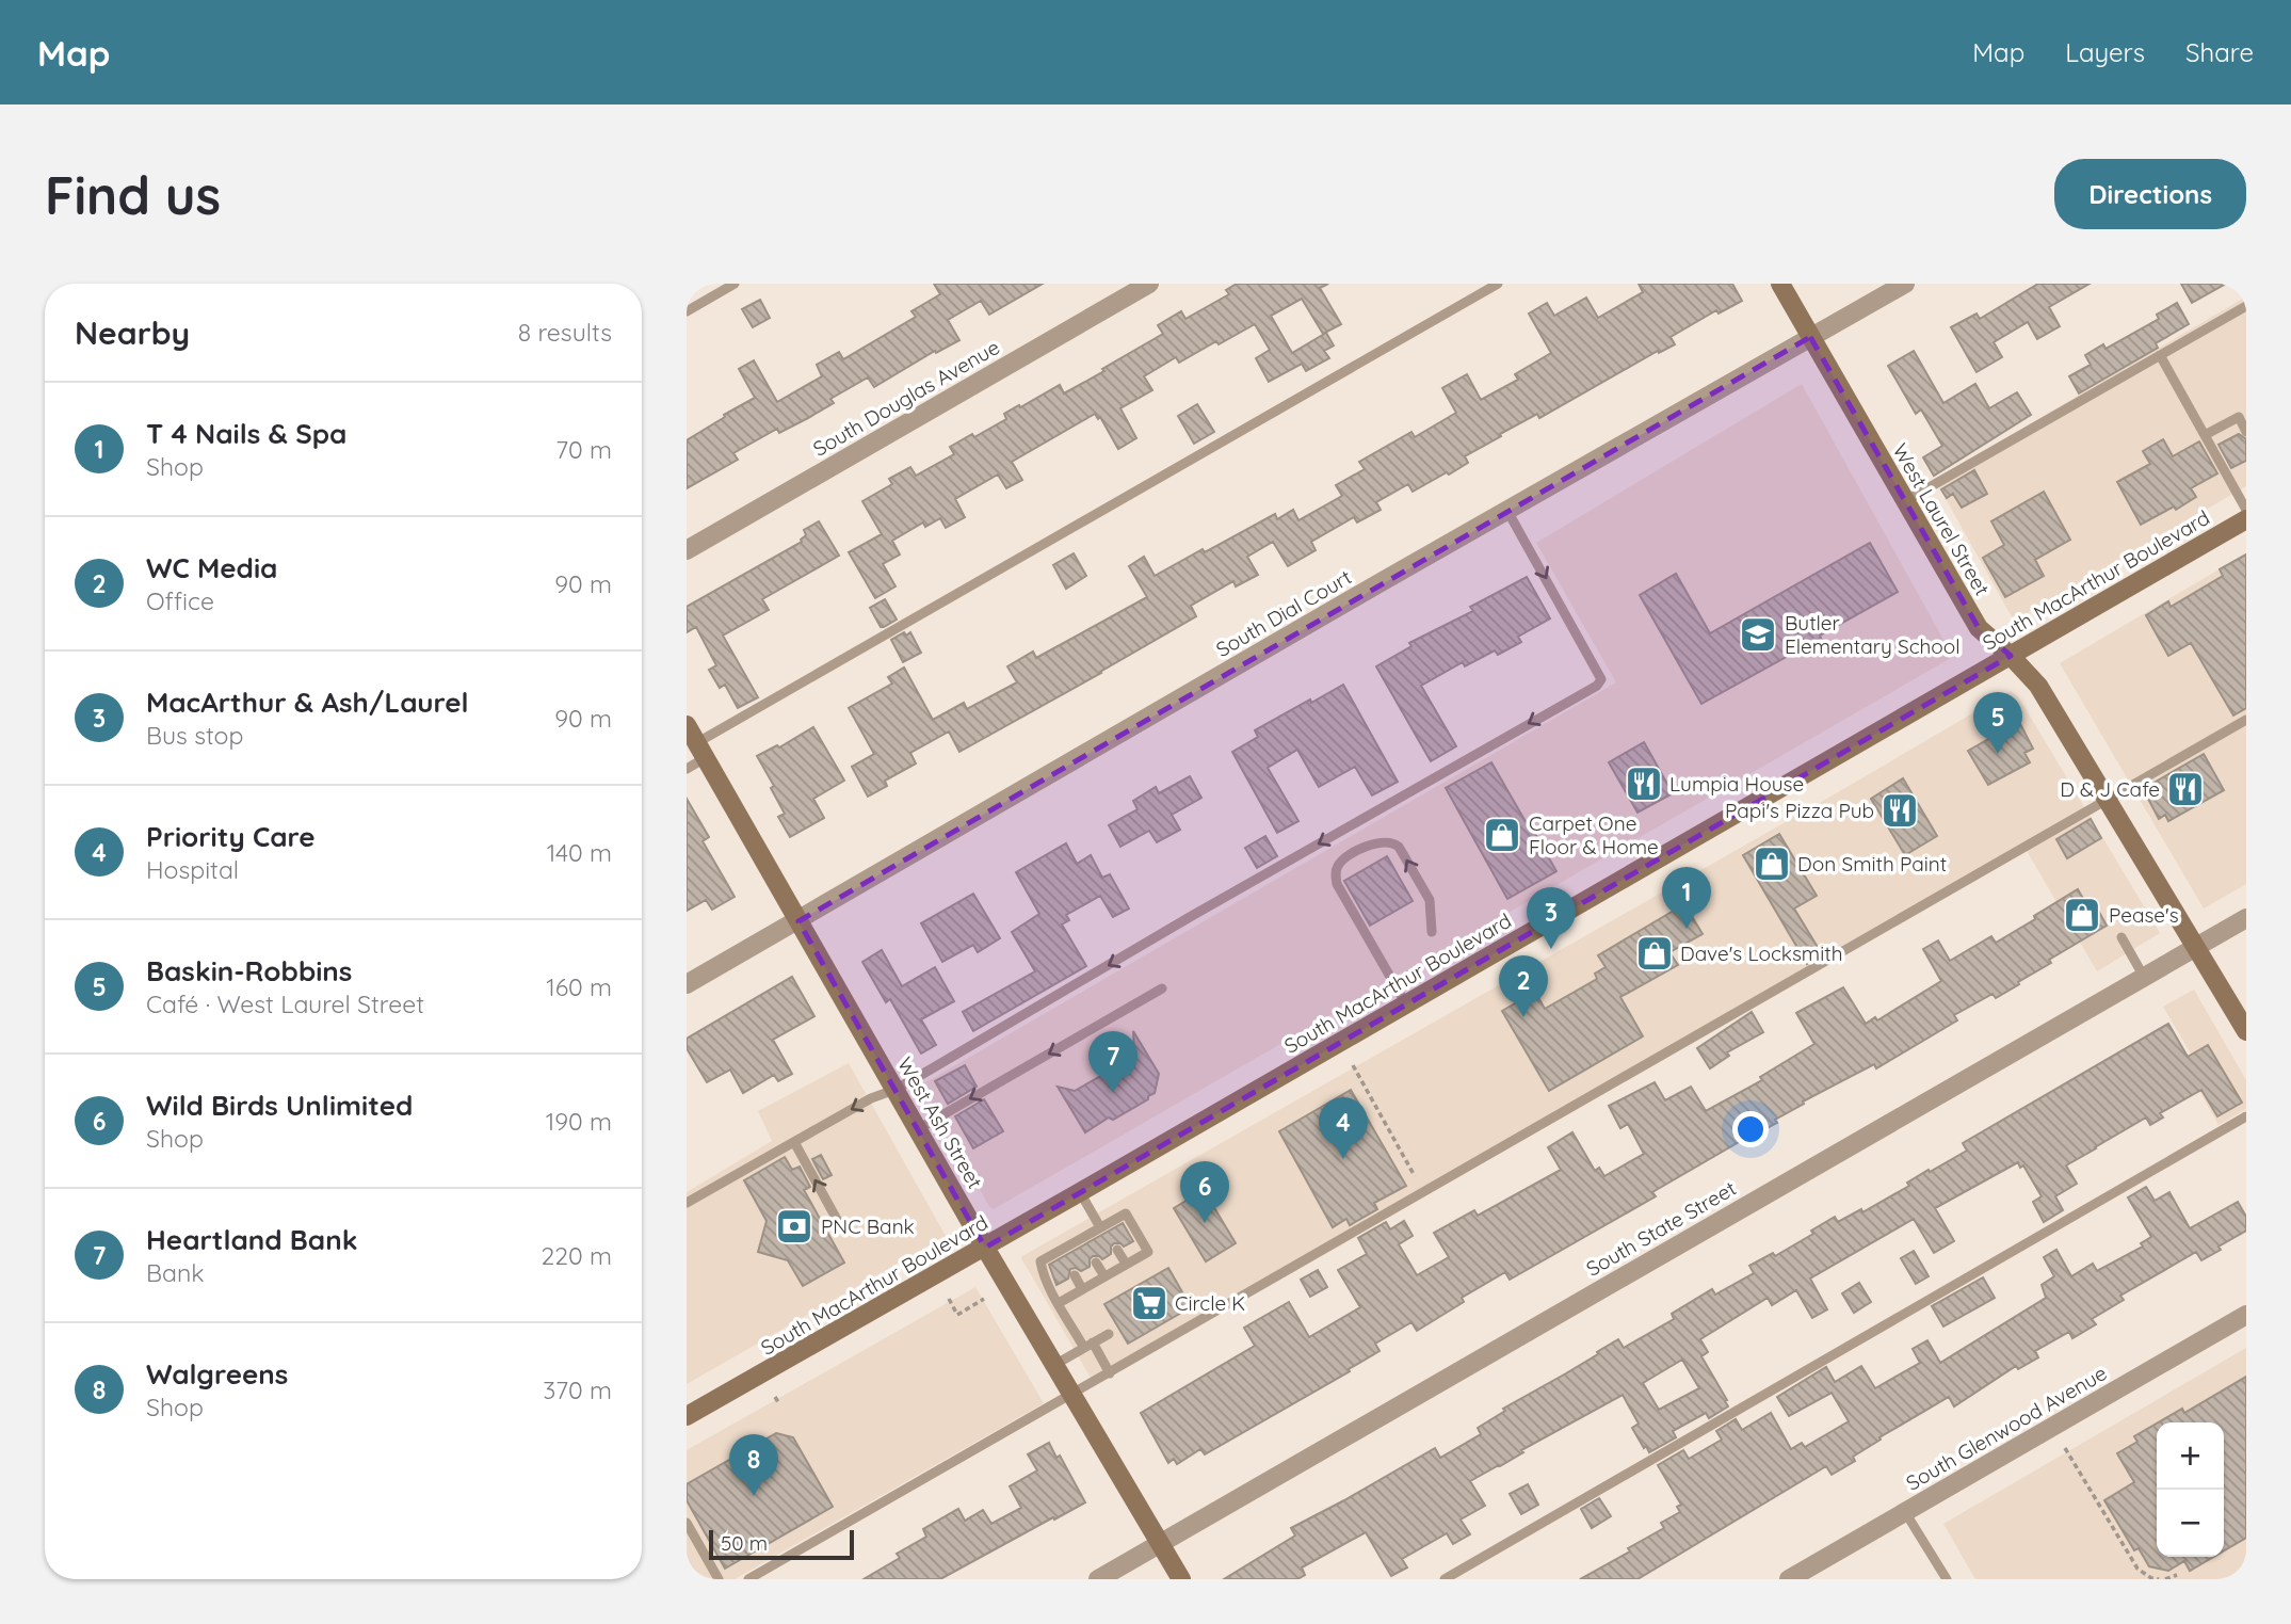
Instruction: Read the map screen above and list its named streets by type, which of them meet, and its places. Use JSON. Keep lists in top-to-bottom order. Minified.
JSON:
{"streets":{"street":["South Douglas Avenue","West Laurel Street","South MacArthur Boulevard","South Dial Court","West Ash Street","South State Street","South Glenwood Avenue"]},"crossings":[["West Laurel Street","South MacArthur Boulevard"],["West Laurel Street","South Dial Court"],["West Laurel Street","South State Street"],["South MacArthur Boulevard","West Ash Street"],["South Dial Court","West Ash Street"],["West Ash Street","South State Street"]],"places":{"school or university":["Butler Elementary School"],"restaurant":["Lumpia House","D & J Cafe","Papi's Pizza Pub"],"shop":["Carpet One Floor & Home","Don Smith Paint","Pease's","Dave's Locksmith"],"bank":["PNC Bank"],"supermarket":["Circle K"]},"scale_bar":"50 m","page":{"header":"Map","nav":["Map","Layers","Share"],"buttons":"Directions","title":"Find us","heading":["Nearby","8 results"],"list":[{"mark":"1","name":"T 4 Nails & Spa","note":"Shop","value":"70 m"},{"mark":"2","name":"WC Media","note":"Office","value":"90 m"},{"mark":"3","name":"MacArthur & Ash/Laurel","note":"Bus stop","value":"90 m"},{"mark":"4","name":"Priority Care","note":"Hospital","value":"140 m"},{"mark":"5","name":"Baskin-Robbins","note":"Café · West Laurel Street","value":"160 m"},{"mark":"6","name":"Wild Birds Unlimited","note":"Shop","value":"190 m"},{"mark":"7","name":"Heartland Bank","note":"Bank","value":"220 m"},{"mark":"8","name":"Walgreens","note":"Shop","value":"370 m"}],"pins":["5","1","3","2","7","4","6","8"],"map_buttons":["+","−"],"scale":"50 m"}}
